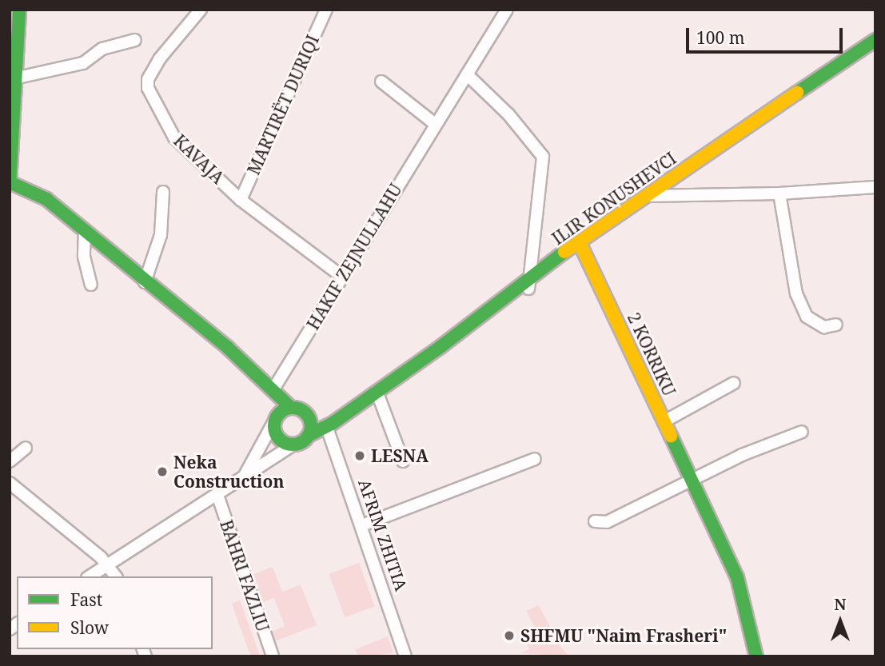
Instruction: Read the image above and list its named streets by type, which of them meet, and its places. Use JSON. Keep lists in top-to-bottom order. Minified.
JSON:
{"streets":{"street":["MARTIRËT DURIQI","KAVAJA","ILIR KONUSHEVCI","HAKIF ZEJNULLAHU","2 KORRIKU","AFRIM ZHITIA","BAHRI FAZLIU"]},"crossings":[["MARTIRËT DURIQI","KAVAJA"],["KAVAJA","HAKIF ZEJNULLAHU"],["ILIR KONUSHEVCI","2 KORRIKU"],["ILIR KONUSHEVCI","AFRIM ZHITIA"]],"places":["LESNA","Neka Construction","SHFMU \"Naim Frasheri\""],"legend":["Fast","Slow"],"scale_bar":"100 m","north":"top"}
